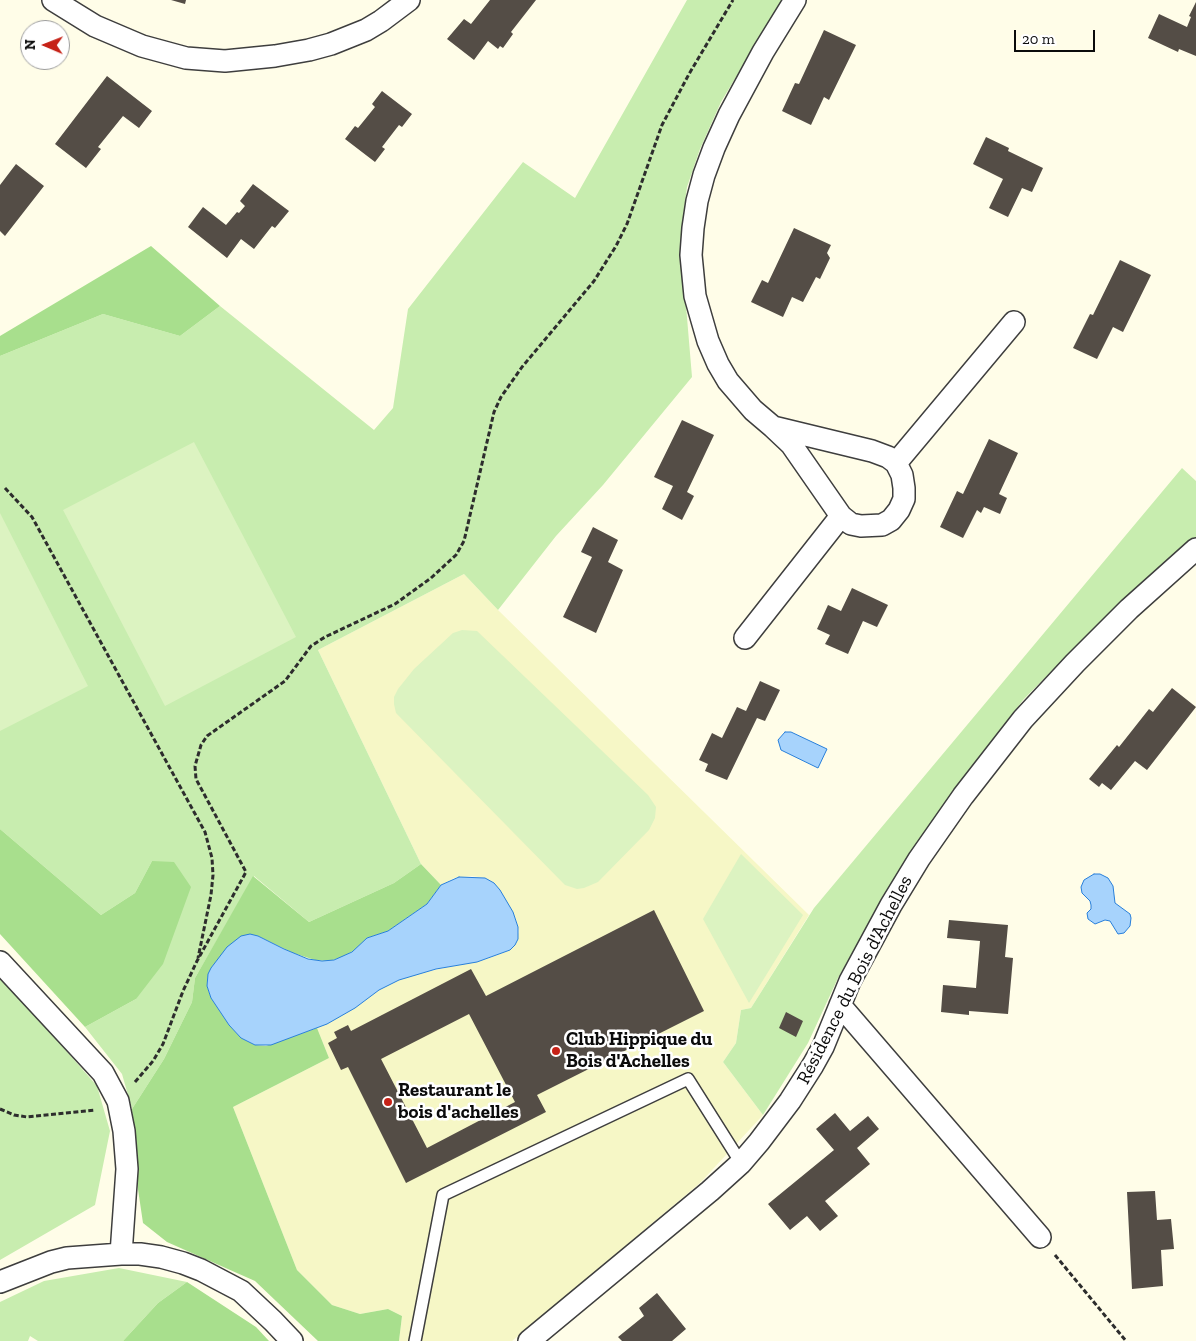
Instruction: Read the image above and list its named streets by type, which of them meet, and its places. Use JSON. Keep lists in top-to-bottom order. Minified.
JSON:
{"streets":{"street":["Résidence du Bois d'Achelles"]},"places":["Club Hippique du Bois d'Achelles","Restaurant le bois d'achelles"],"scale_bar":"20 m","north":"left"}
